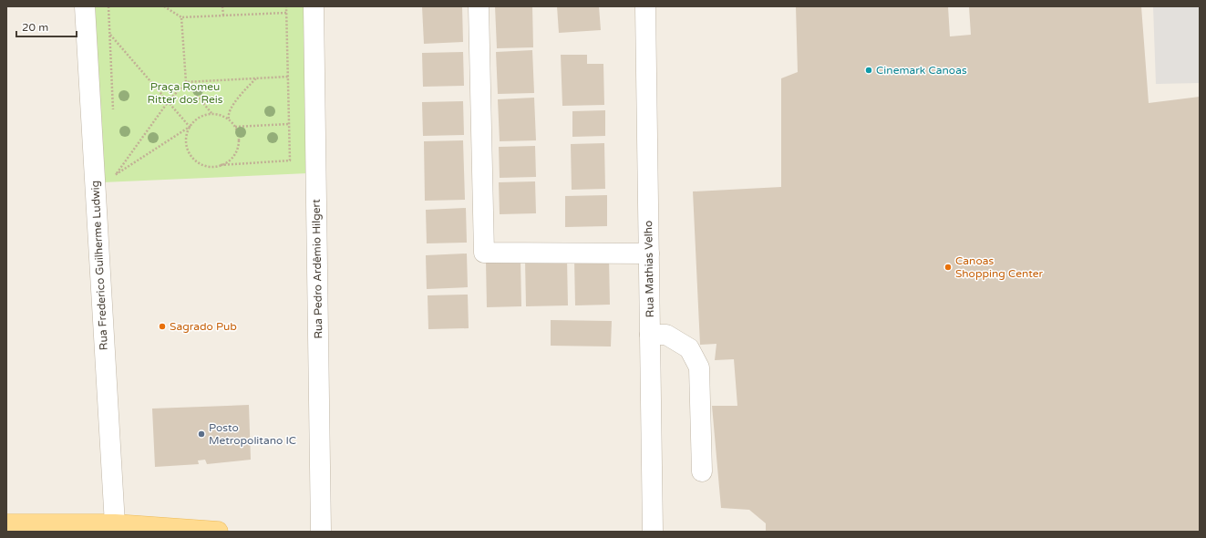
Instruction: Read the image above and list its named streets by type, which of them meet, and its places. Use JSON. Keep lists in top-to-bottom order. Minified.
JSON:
{"streets":{"street":["Rua Frederico Guilherme Ludwig","Rua Pedro Ardêmio Hilgert","Rua Mathias Velho"]},"parks":["Praça Romeu Ritter dos Reis"],"places":["Cinemark Canoas","Canoas Shopping Center","Sagrado Pub","Posto Metropolitano IC"],"scale_bar":"20 m"}
